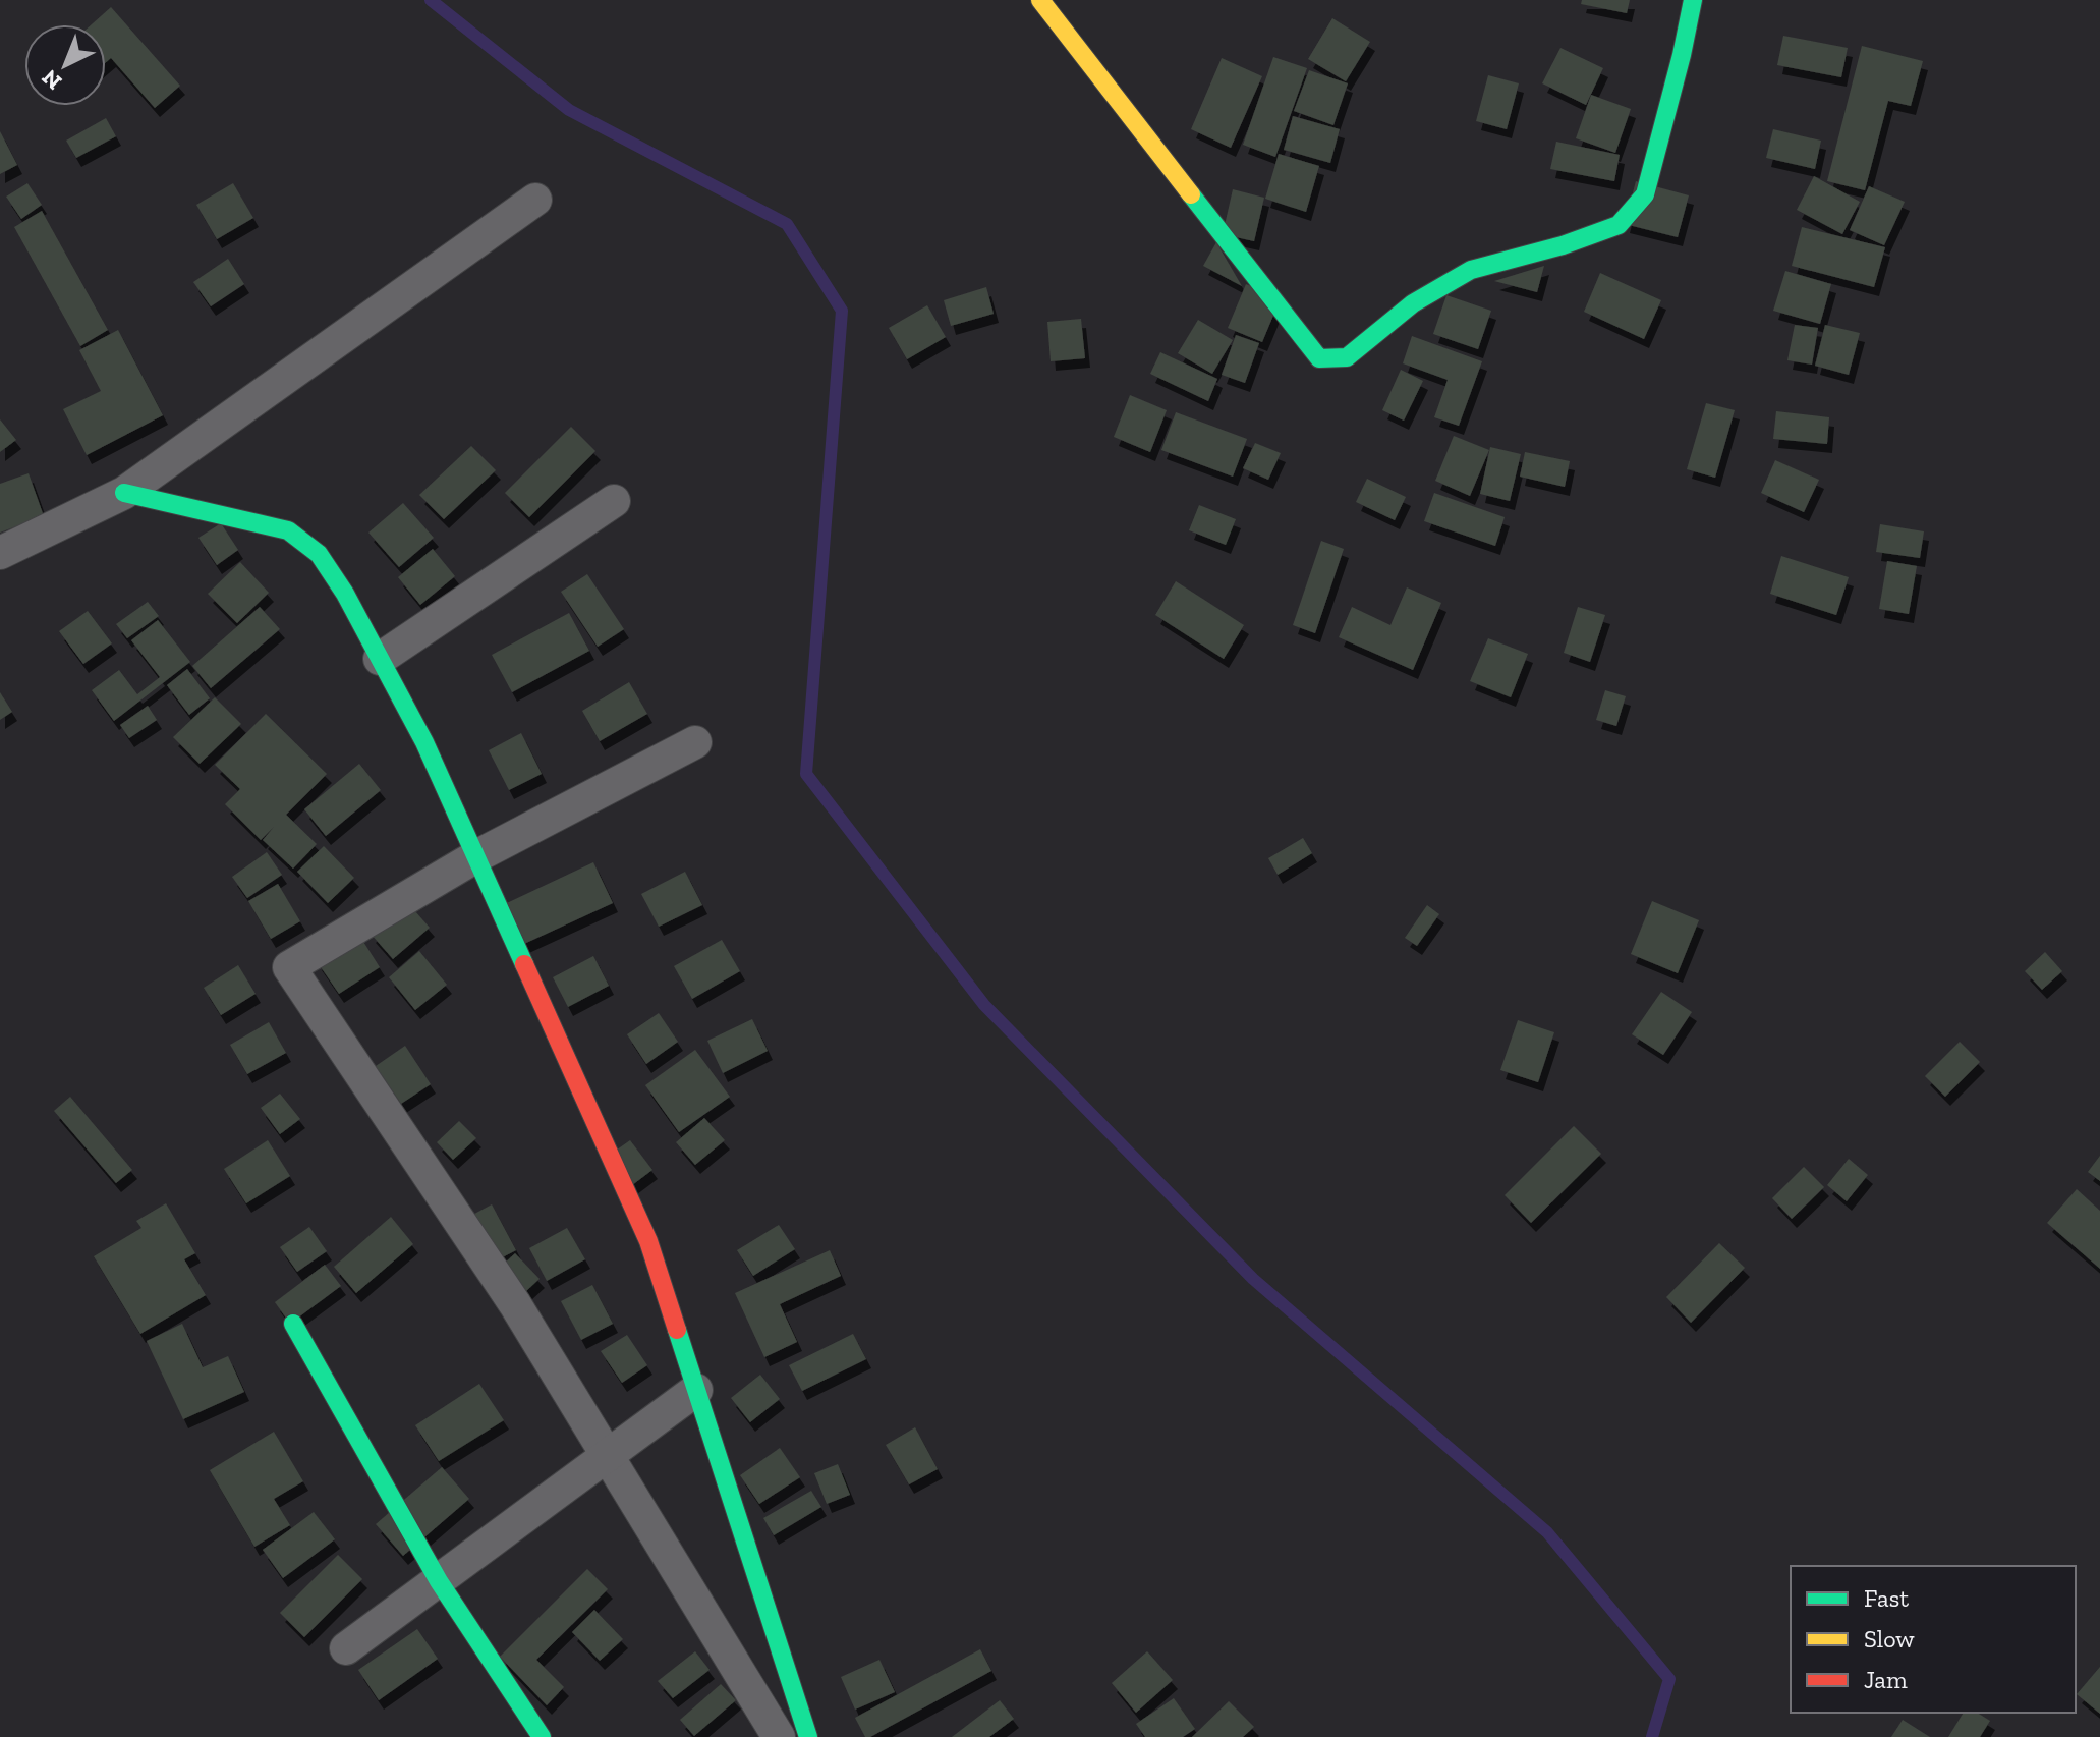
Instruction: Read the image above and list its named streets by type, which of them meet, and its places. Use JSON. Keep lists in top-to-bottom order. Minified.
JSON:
{"legend":["Fast","Slow","Jam"],"north":"bottom left"}
